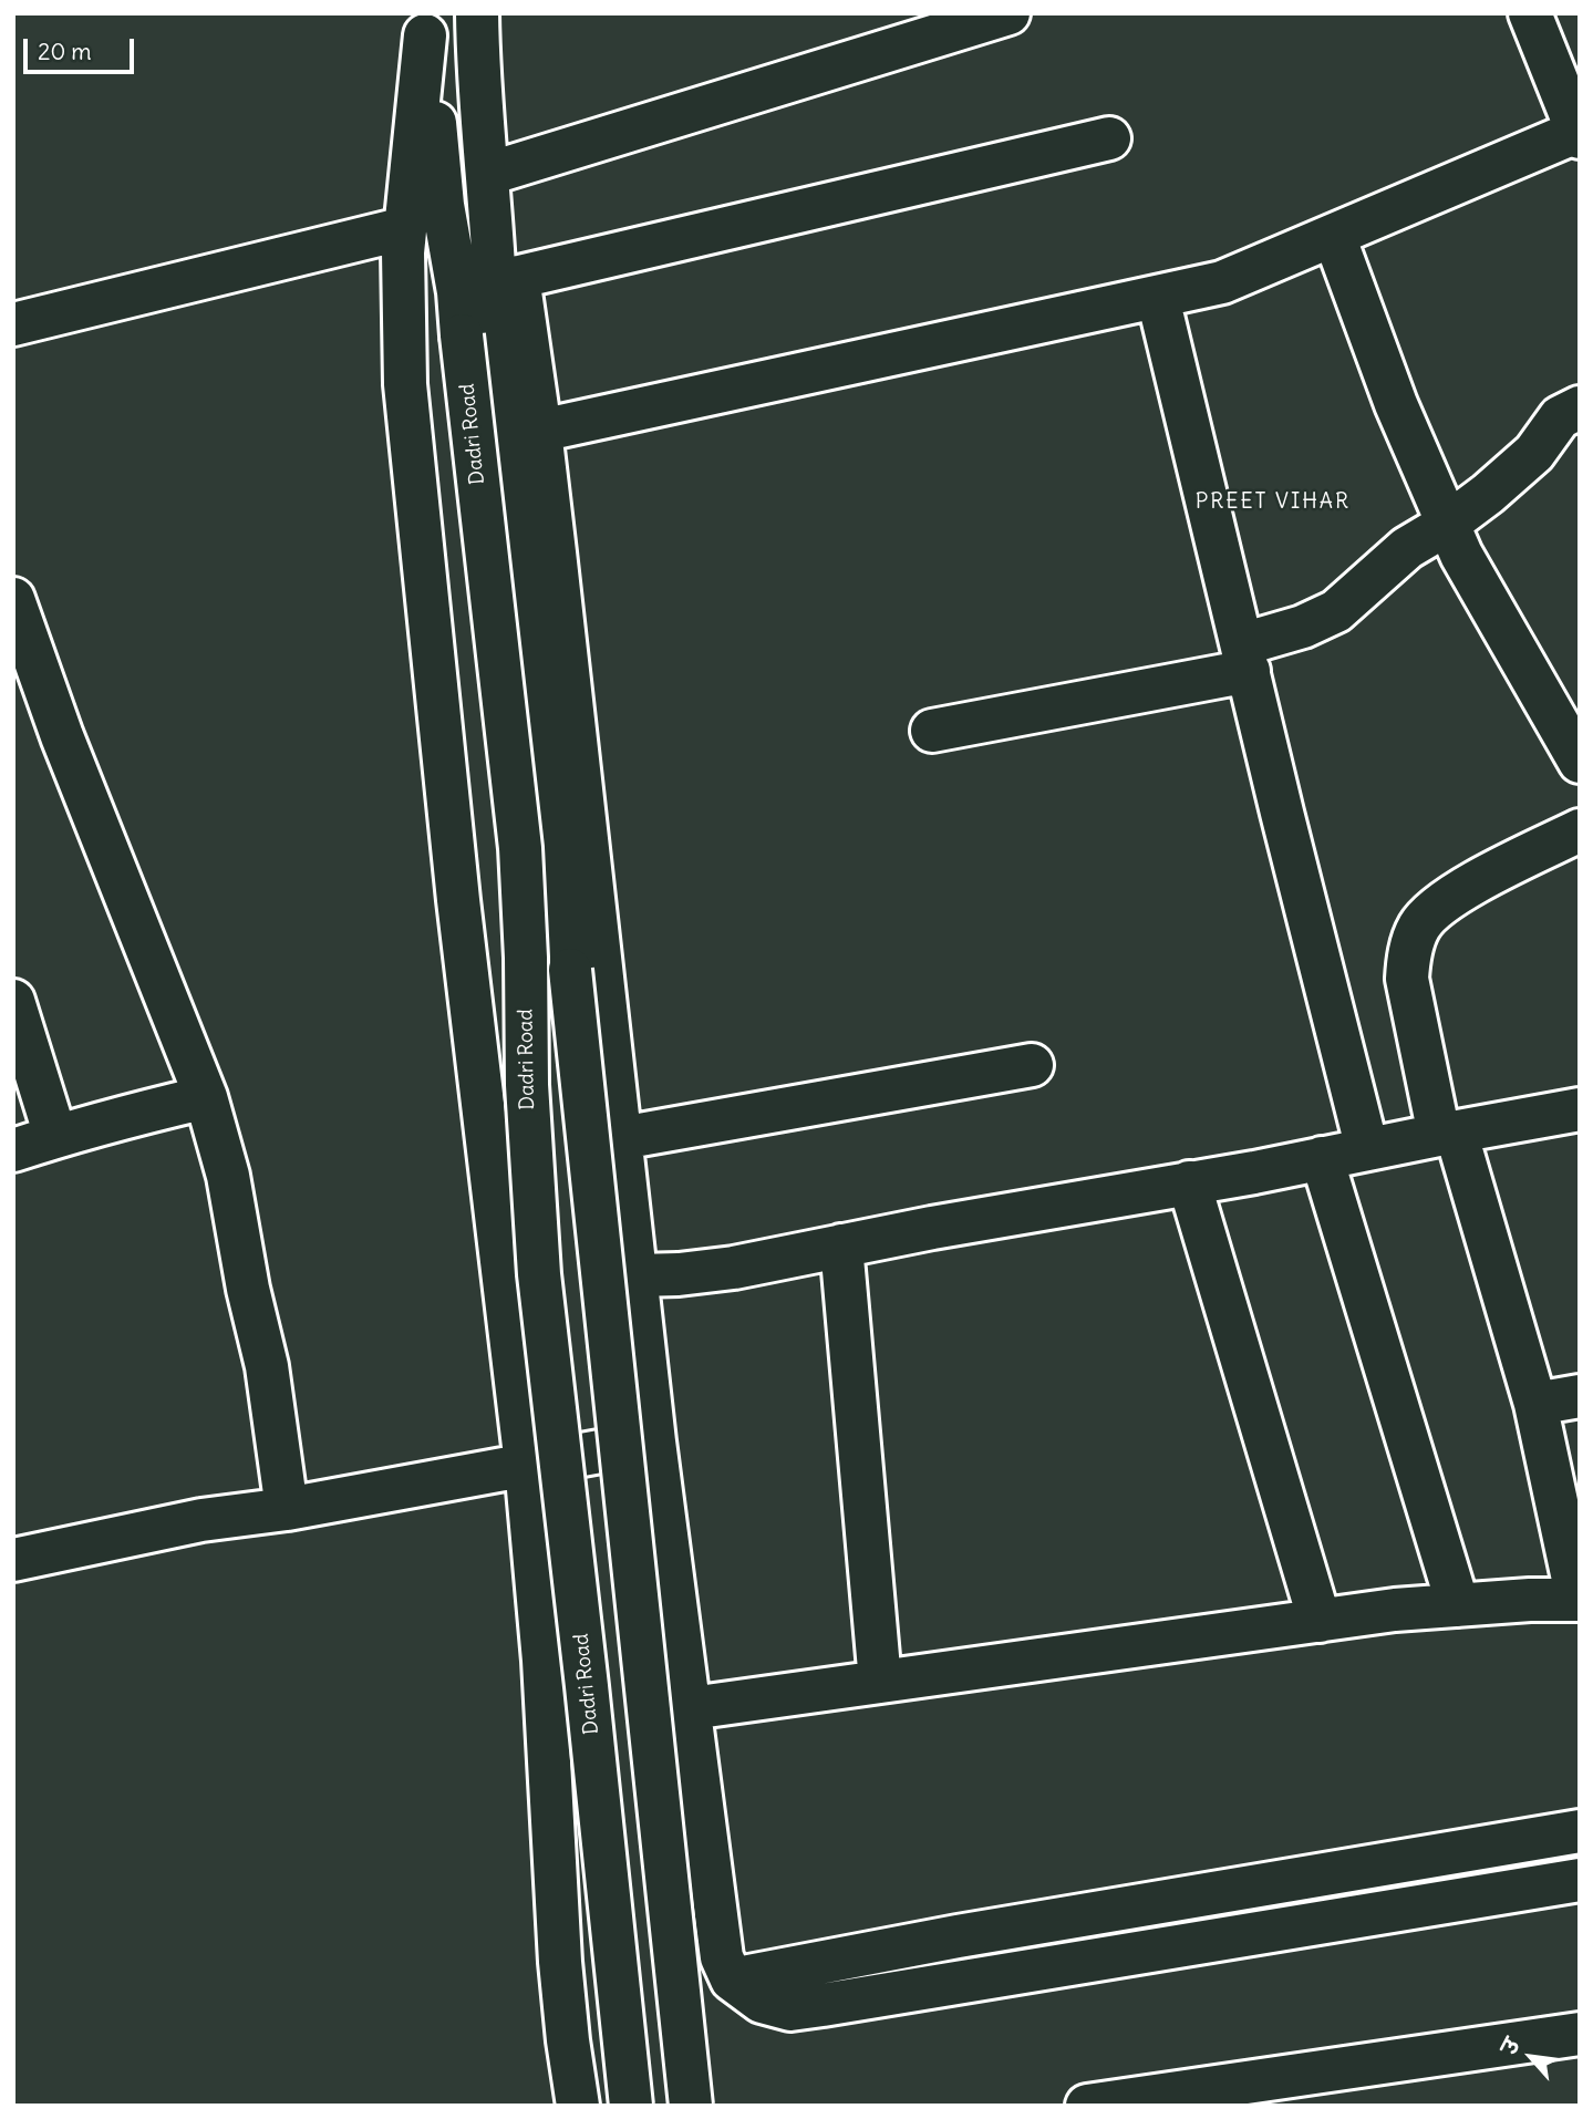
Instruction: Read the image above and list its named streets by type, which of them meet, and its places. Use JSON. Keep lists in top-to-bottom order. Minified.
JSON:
{"streets":{"street":["Dadri Road"]},"districts":["PREET VIHAR"],"scale_bar":"20 m","north":"top left"}
